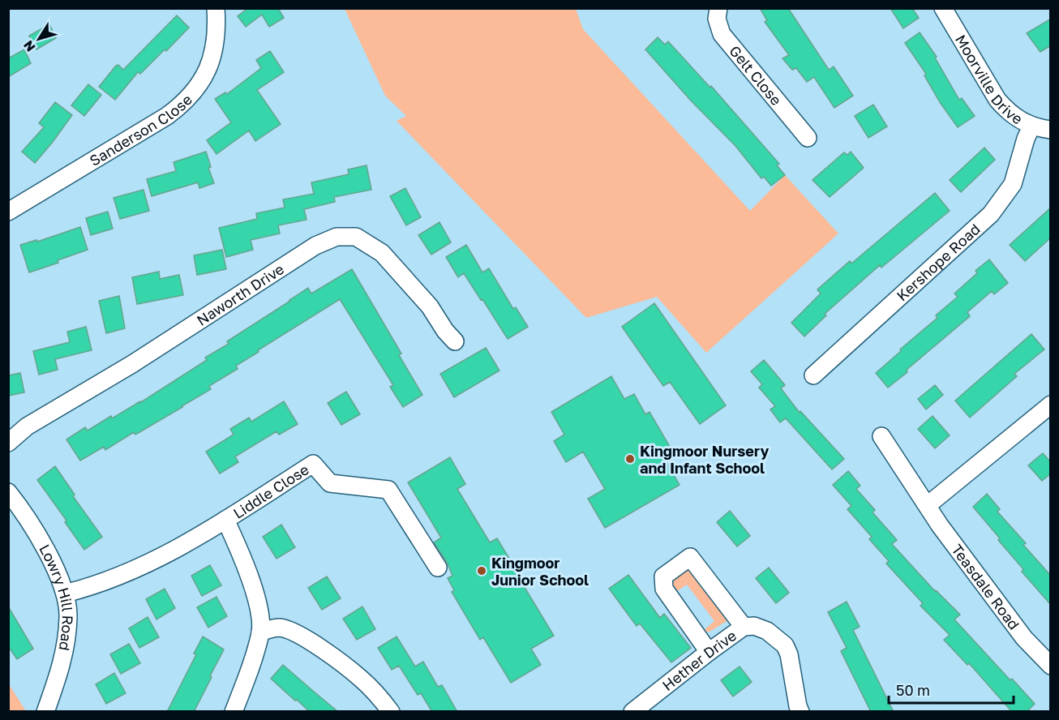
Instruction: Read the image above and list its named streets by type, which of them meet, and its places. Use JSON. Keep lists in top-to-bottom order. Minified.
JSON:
{"streets":{"street":["Gelt Close","Moorville Drive","Sanderson Close","Kershope Road","Naworth Drive","Liddle Close","Teasdale Road","Lowry Hill Road","Hether Drive"]},"crossings":[["Moorville Drive","Kershope Road"],["Liddle Close","Lowry Hill Road"]],"places":["Kingmoor Nursery and Infant School","Kingmoor Junior School"],"scale_bar":"50 m","north":"bottom left"}
